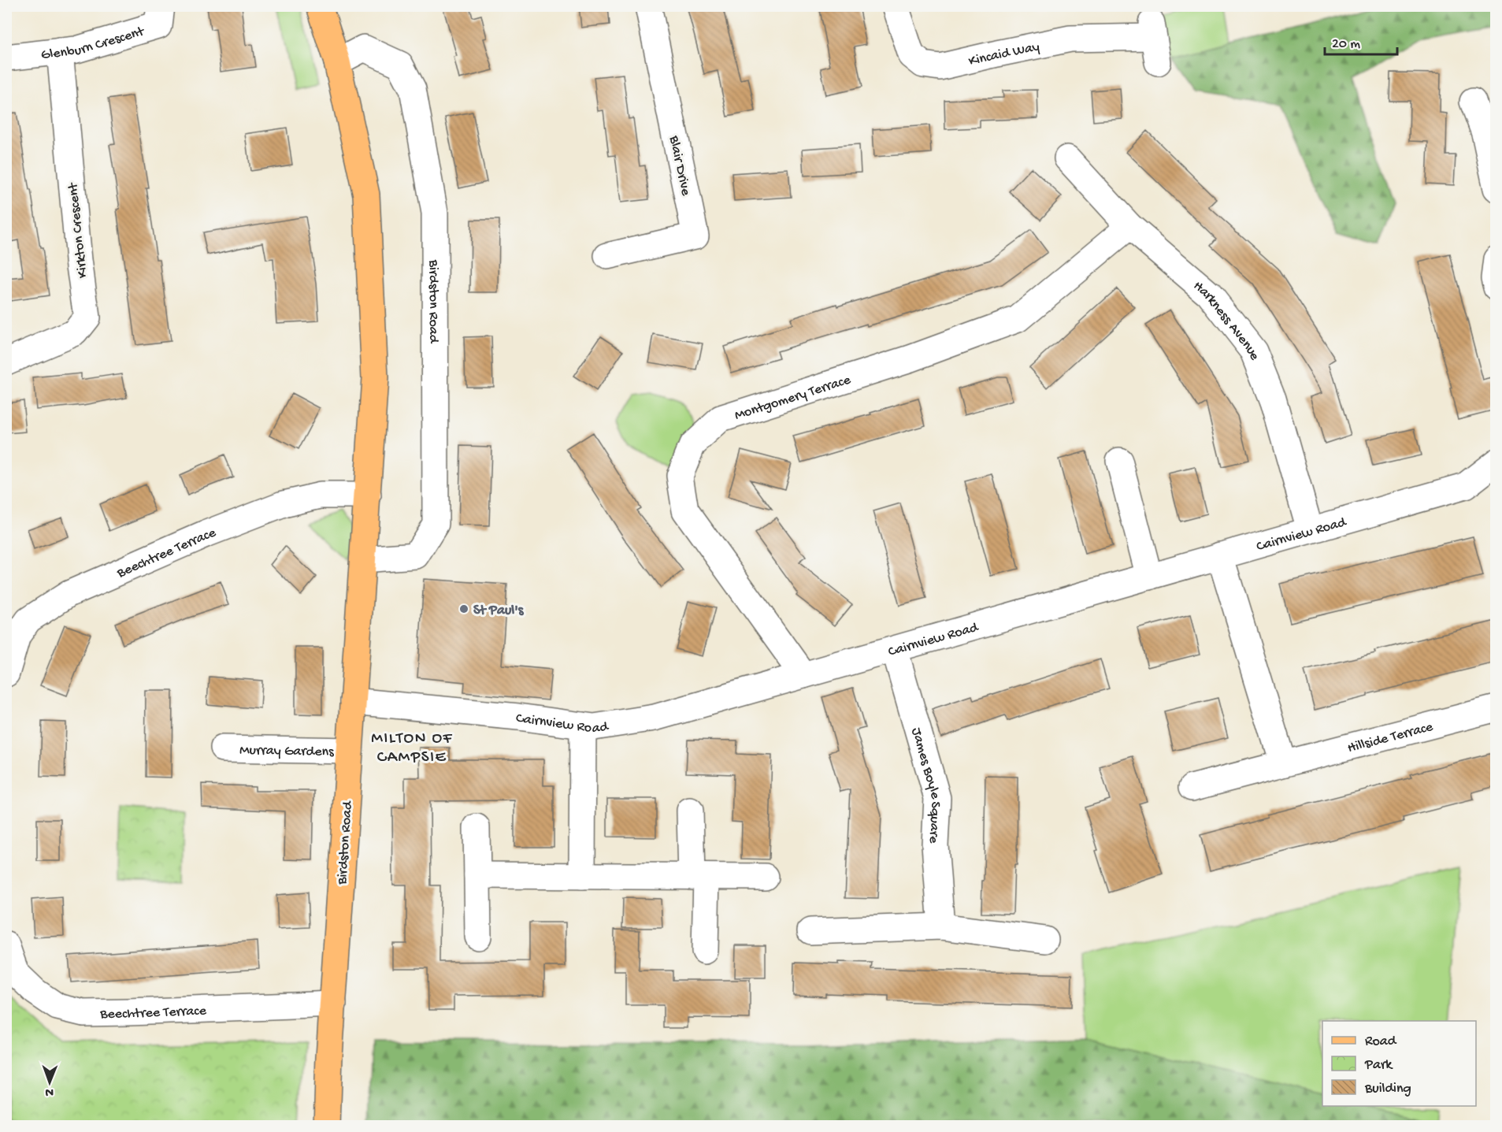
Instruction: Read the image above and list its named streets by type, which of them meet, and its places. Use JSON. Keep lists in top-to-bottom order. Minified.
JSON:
{"streets":{"main road":["Birdston Road"],"street":["Glenburn Crescent","Kincaid Way","Blair Drive","Kirkton Crescent","Harkness Avenue","Montgomery Terrace","Cairnview Road","Beechtree Terrace","Hillside Terrace","Murray Gardens","James Boyle Square"]},"crossings":[["Glenburn Crescent","Kirkton Crescent"],["Birdston Road","Cairnview Road"],["Birdston Road","Beechtree Terrace"],["Birdston Road","Murray Gardens"],["Harkness Avenue","Montgomery Terrace"],["Harkness Avenue","Cairnview Road"],["Montgomery Terrace","Cairnview Road"],["Cairnview Road","James Boyle Square"]],"districts":["MILTON OF CAMPSIE"],"places":["St Paul's"],"legend":["Road","Park","Building"],"scale_bar":"20 m","north":"bottom"}
